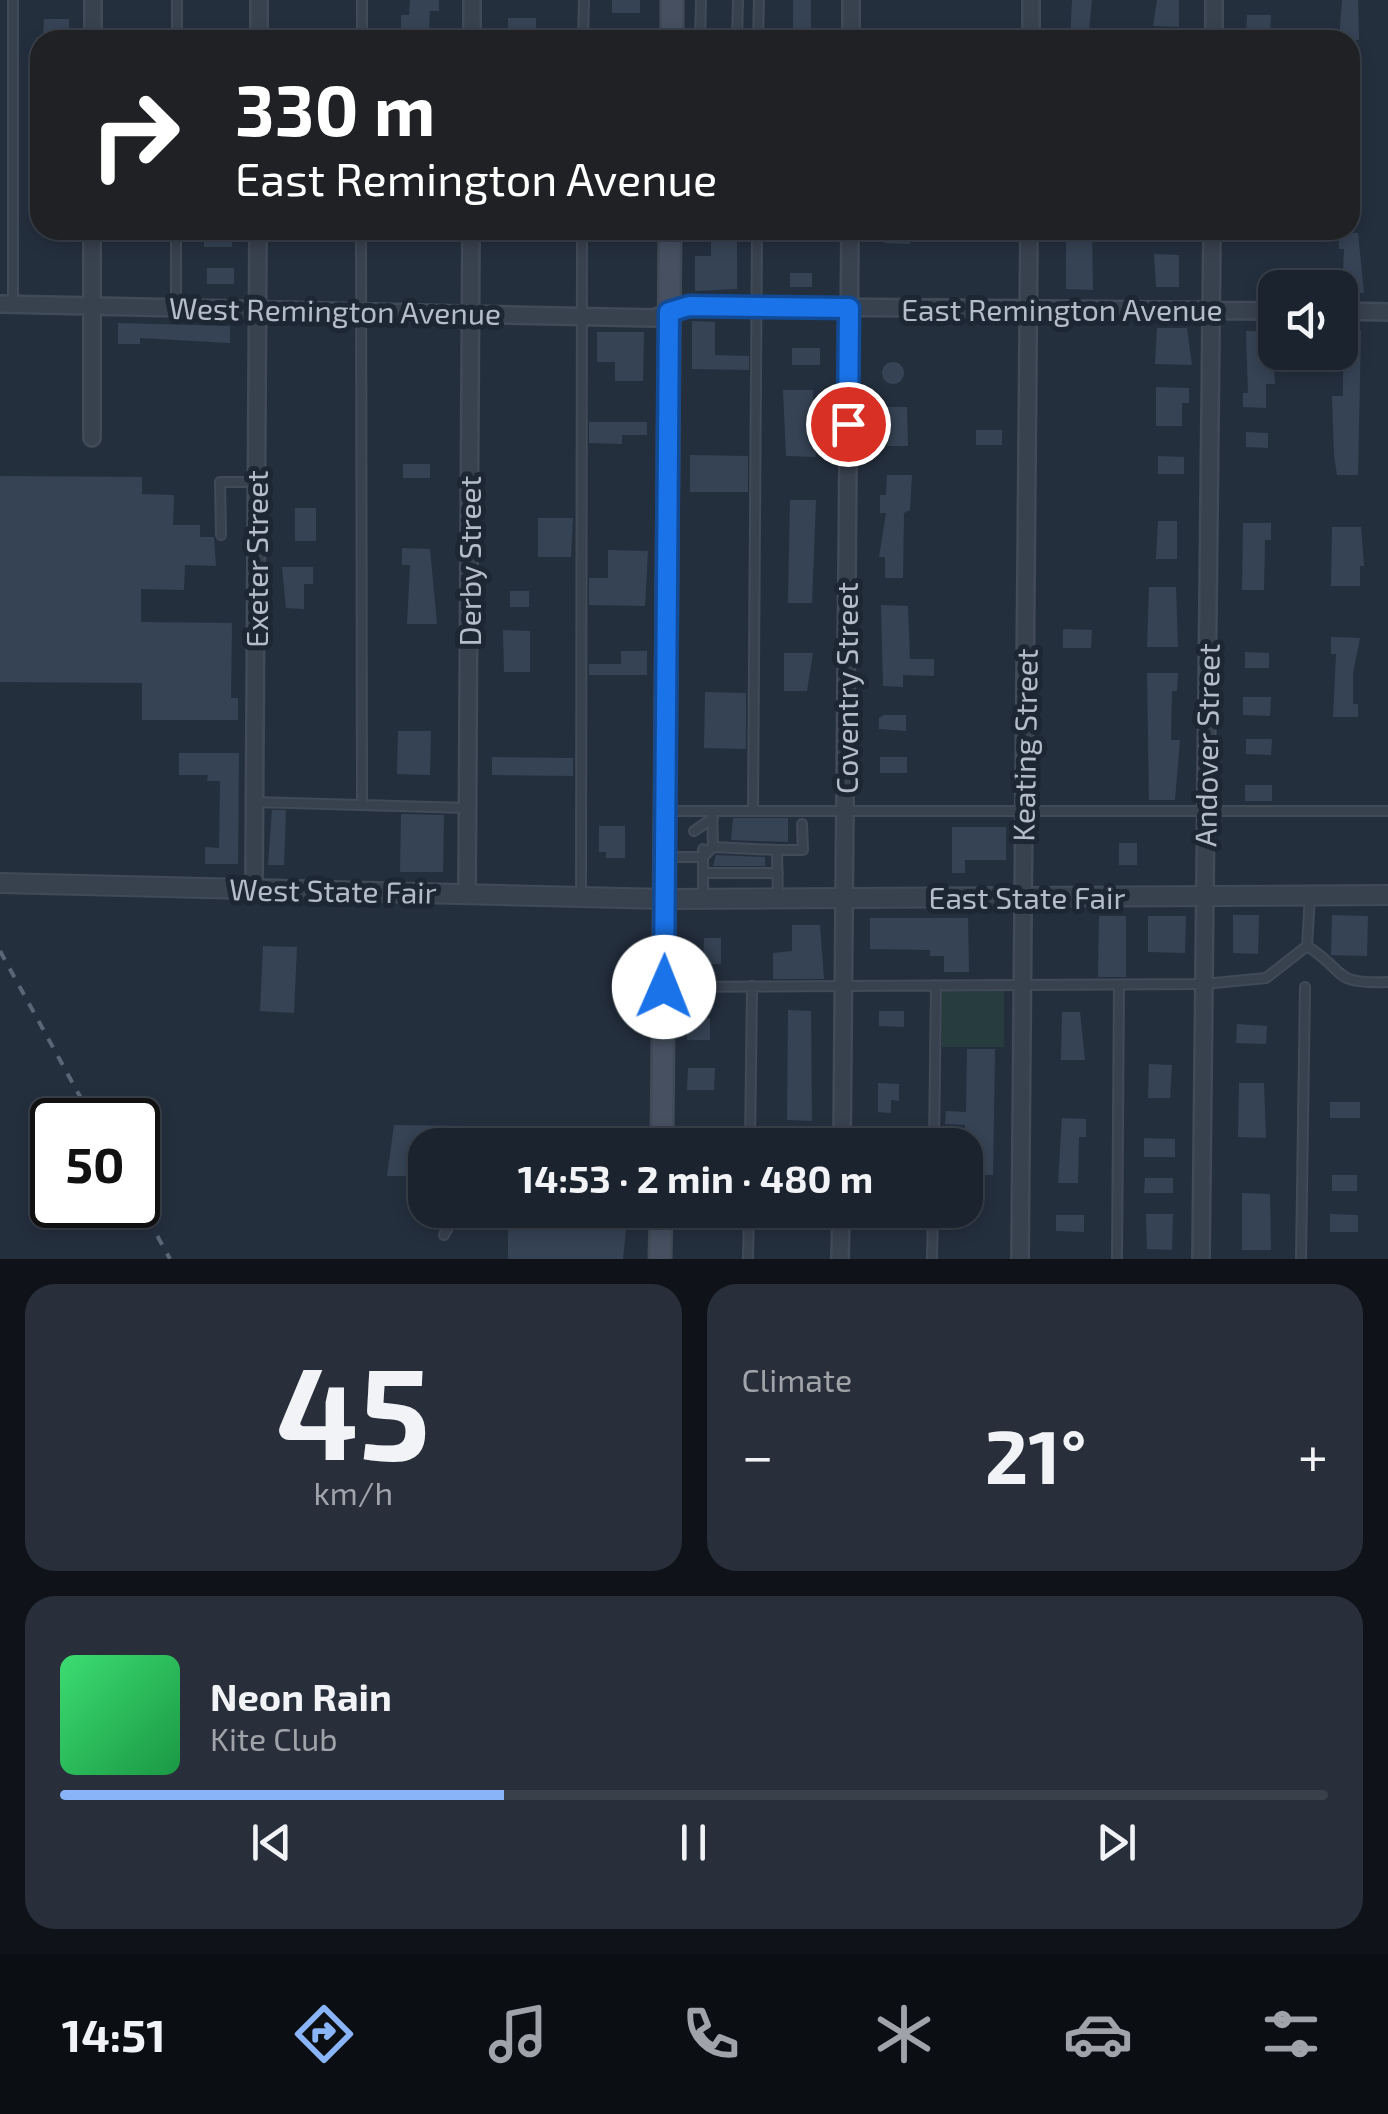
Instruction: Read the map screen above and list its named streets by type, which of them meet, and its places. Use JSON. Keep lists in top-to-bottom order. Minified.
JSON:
{"streets":{"street":["East Remington Avenue","West Remington Avenue","Exeter Street","Derby Street","Coventry Street","Keating Street","Andover Street","West State Fair","East State Fair"]},"crossings":[["East Remington Avenue","West Remington Avenue"],["East Remington Avenue","Coventry Street"],["East Remington Avenue","Keating Street"],["East Remington Avenue","Andover Street"],["West Remington Avenue","Exeter Street"],["West Remington Avenue","Derby Street"],["Exeter Street","West State Fair"],["Derby Street","West State Fair"],["Coventry Street","East State Fair"],["Keating Street","East State Fair"],["Andover Street","East State Fair"],["West State Fair","East State Fair"]],"page":{"turn":["330 m","East Remington Avenue"],"limit":"50","trip":"14:53 · 2 min · 480 m","tile":[["45","km/h"],"Climate"],"heat":["−","21°","+"],"song":["Neon Rain","Kite Club"],"tabs":"14:51"}}
